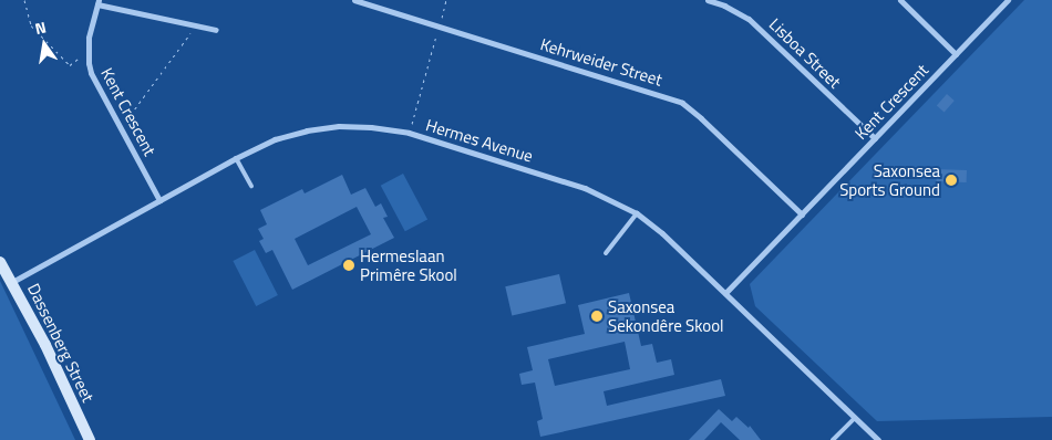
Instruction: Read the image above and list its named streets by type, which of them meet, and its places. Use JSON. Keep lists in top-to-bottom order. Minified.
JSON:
{"streets":{"main road":["Dassenberg Street"],"street":["Lisboa Street","Kehrweider Street","Kent Crescent","Hermes Avenue"]},"crossings":[["Lisboa Street","Kent Crescent"],["Kehrweider Street","Kent Crescent"],["Kent Crescent","Hermes Avenue"],["Hermes Avenue","Dassenberg Street"]],"places":["Saxonsea Sports Ground","Hermeslaan Primêre Skool","Saxonsea Sekondêre Skool"],"north":"top"}
